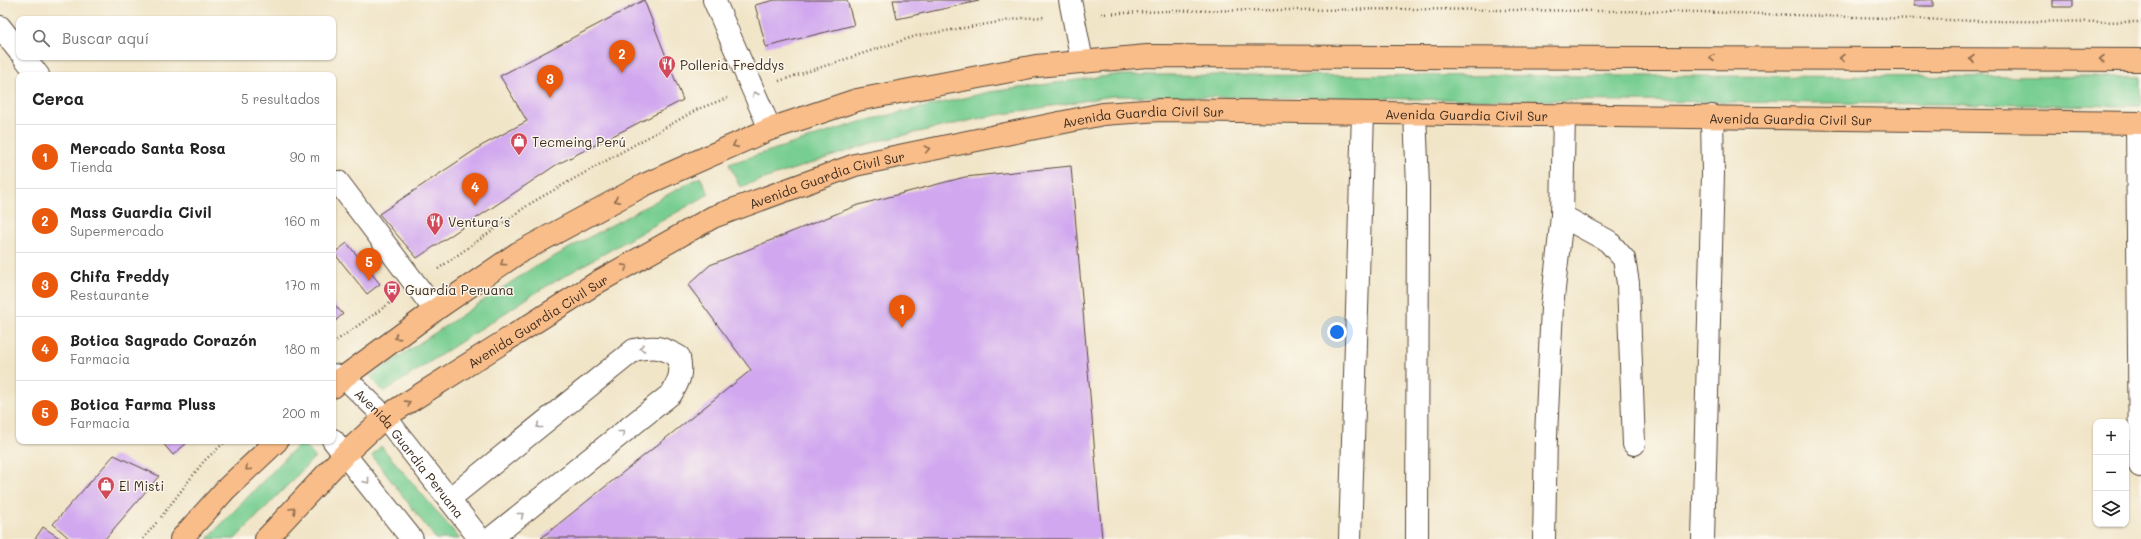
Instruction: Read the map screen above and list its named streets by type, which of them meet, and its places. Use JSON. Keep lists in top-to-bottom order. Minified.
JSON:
{"streets":{"main road":["Avenida Guardia Civil Sur"],"street":["Avenida Guardia Peruana"]},"crossings":[["Avenida Guardia Civil Sur","Avenida Guardia Peruana"]],"places":{"restaurant":["Polleria Freddys","Ventura´s"],"shop":["Tecmeing Perú","El Misti"],"bus stop":["Guardia Peruana"]},"page":{"search":"Buscar aquí","pins":["2","3","4","5","1"],"heading":["Cerca","5 resultados"],"list":[{"mark":"1","name":"Mercado Santa Rosa","note":"Tienda","value":"90 m"},{"mark":"2","name":"Mass Guardia Civil","note":"Supermercado","value":"160 m"},{"mark":"3","name":"Chifa Freddy","note":"Restaurante","value":"170 m"},{"mark":"4","name":"Botica Sagrado Corazón","note":"Farmacia","value":"180 m"},{"mark":"5","name":"Botica Farma Pluss","note":"Farmacia","value":"200 m"}],"map_buttons":["+","−"]}}
